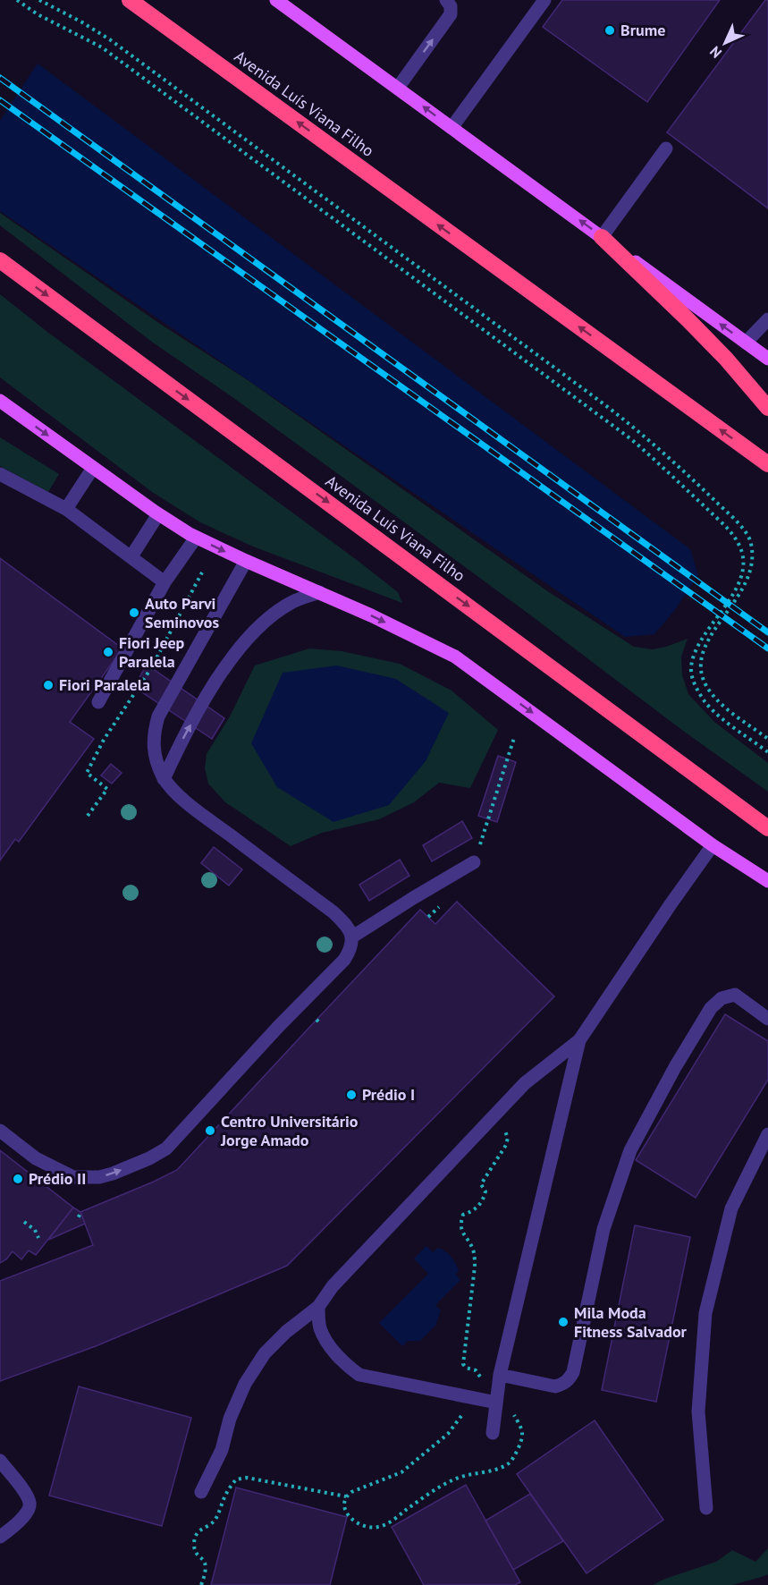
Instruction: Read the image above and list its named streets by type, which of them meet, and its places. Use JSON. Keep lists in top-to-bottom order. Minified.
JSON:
{"streets":{"highway":["Avenida Luís Viana Filho"]},"places":["Brume","Auto Parvi Seminovos","Fiori Jeep Paralela","Fiori Paralela","Prédio I","Centro Universitário Jorge Amado","Prédio II","Mila Moda Fitness Salvador"],"north":"bottom left"}
